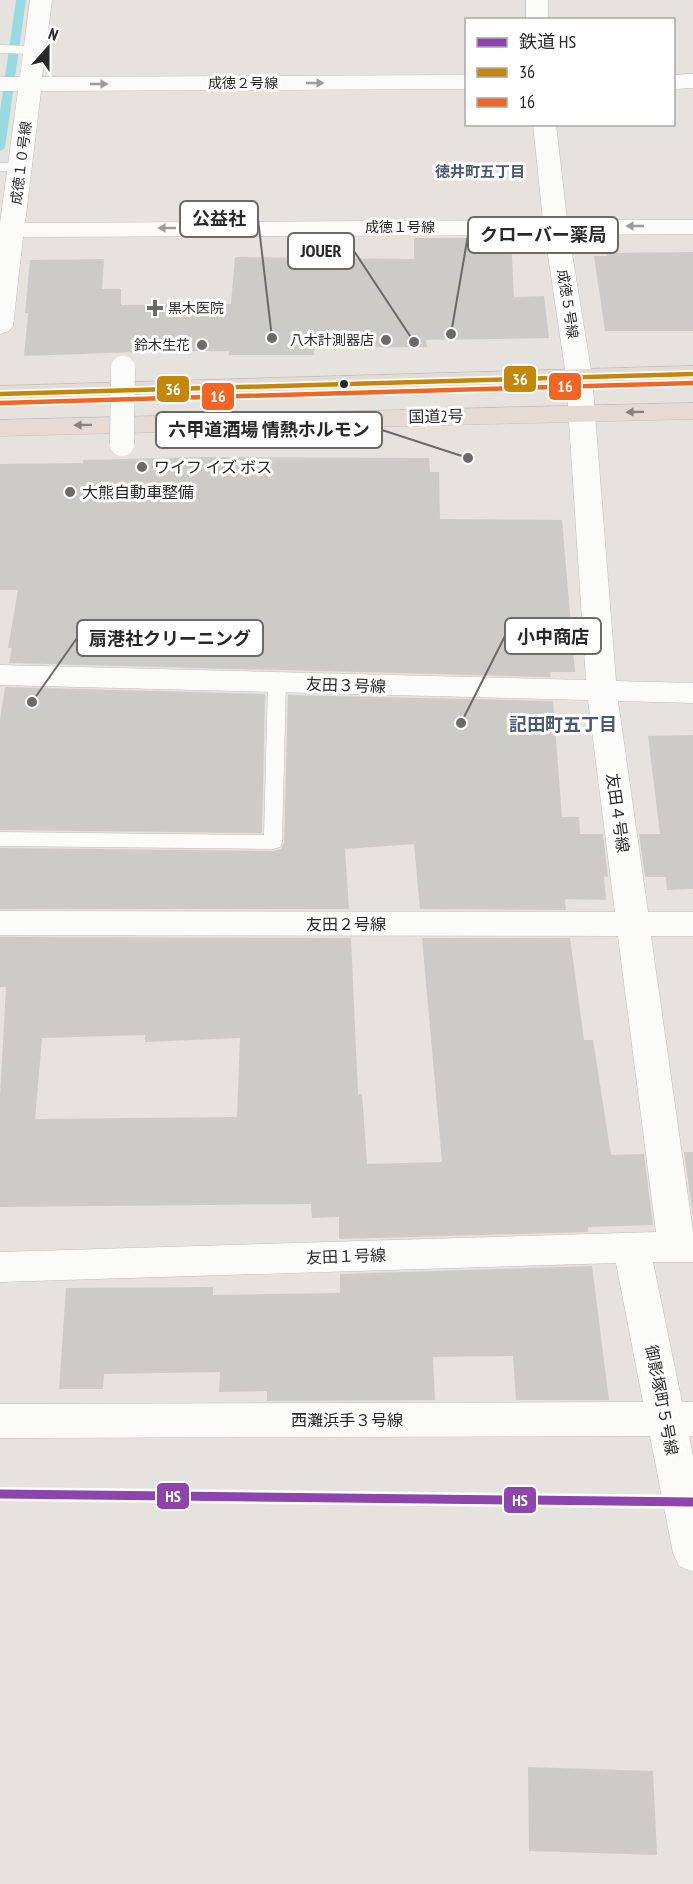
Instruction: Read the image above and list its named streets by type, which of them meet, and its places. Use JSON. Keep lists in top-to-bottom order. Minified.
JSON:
{"streets":{"highway":["国道2号"],"street":["成徳２号線","成徳１０号線","成徳１号線","成徳５号線","友田３号線","友田４号線","友田２号線","友田１号線","御影塚町５号線","西灘浜手３号線"]},"crossings":[["成徳２号線","成徳１０号線"],["成徳１０号線","成徳１号線"],["成徳１号線","成徳５号線"],["成徳５号線","友田４号線"],["国道2号","友田４号線"],["友田３号線","友田４号線"],["友田４号線","友田２号線"],["友田４号線","友田１号線"],["友田１号線","御影塚町５号線"],["御影塚町５号線","西灘浜手３号線"]],"one_way":["成徳２号線","成徳１号線"],"districts":["徳井町五丁目","記田町五丁目"],"places":{"health":["黒木医院"],"other":["クローバー薬局","公益社","八木計測器店","JOUER","鈴木生花","六甲道酒場 情熱ホルモン","ワイフ イズ ボス","大熊自動車整備","扇港社クリーニング","小中商店"]},"lines":["transit line 36","transit line 16","rail line HS"],"legend":["鉄道 HS","36","16"],"north":"top"}
